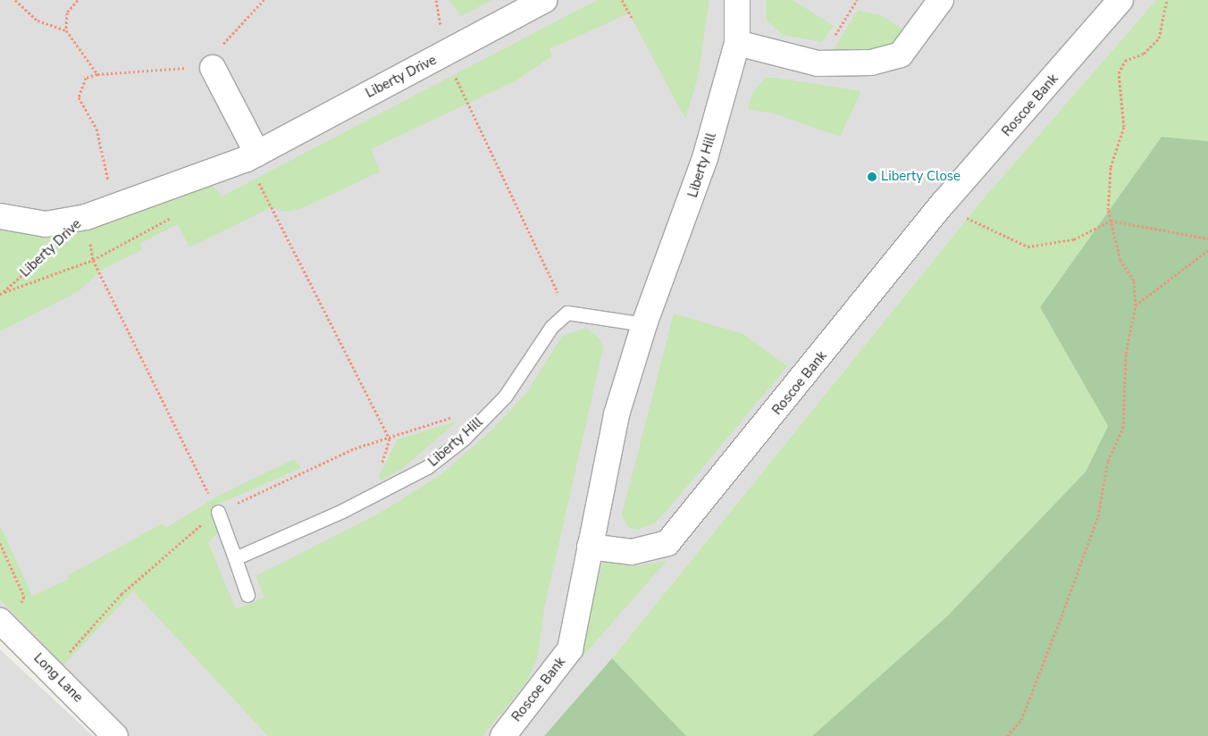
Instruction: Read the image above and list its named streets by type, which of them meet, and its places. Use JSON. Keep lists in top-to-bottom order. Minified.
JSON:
{"streets":{"street":["Liberty Drive","Roscoe Bank","Liberty Hill","Long Lane"]},"crossings":[["Roscoe Bank","Liberty Hill"]],"places":["Liberty Close"]}
